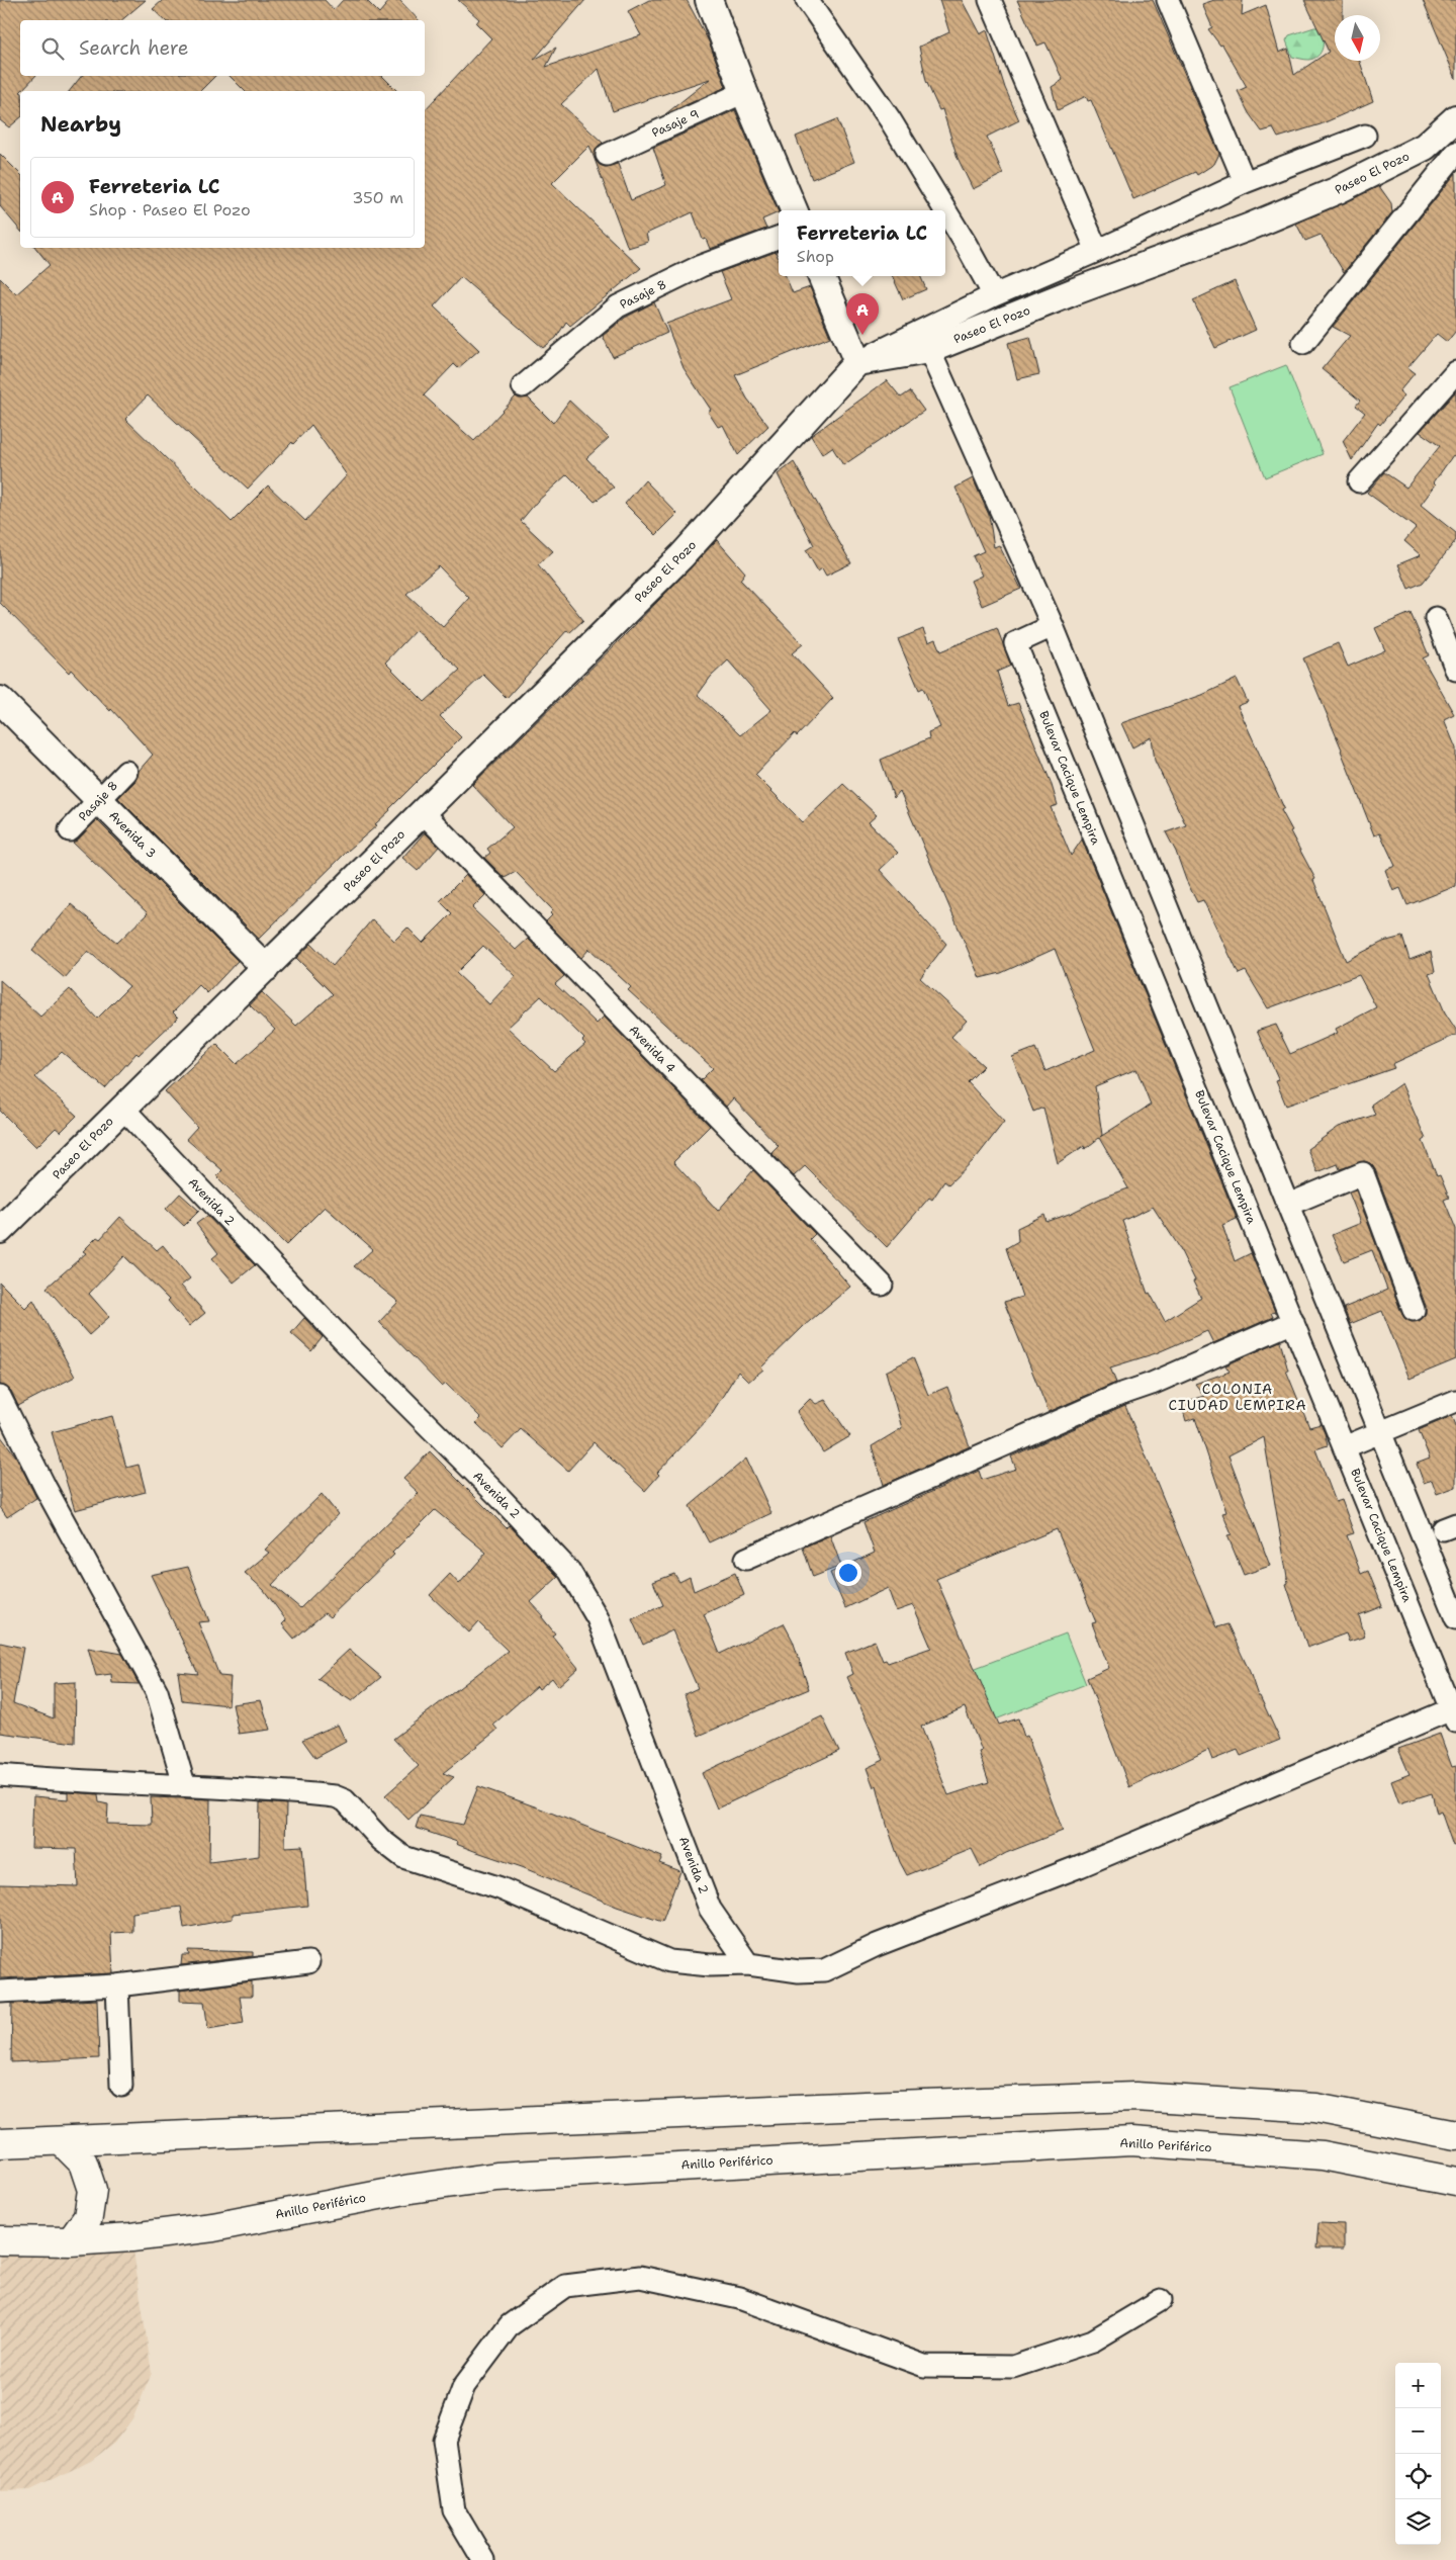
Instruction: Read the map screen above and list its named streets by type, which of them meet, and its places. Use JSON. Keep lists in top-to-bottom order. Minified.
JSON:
{"streets":{"highway":["Anillo Periférico"],"street":["Pasaje 9","Paseo El Pozo","Pasaje 8","Bulevar Cacique Lempira","Avenida 3","Avenida 4","Avenida 2"]},"crossings":[["Paseo El Pozo","Avenida 3"],["Paseo El Pozo","Avenida 4"],["Paseo El Pozo","Avenida 2"],["Pasaje 8","Avenida 3"]],"districts":["COLONIA CIUDAD LEMPIRA"],"north":"bottom","page":{"search":"Search here","heading":"Nearby","list":[{"mark":"A","name":"Ferreteria LC","note":"Shop · Paseo El Pozo","value":"350 m"}],"popup":["Ferreteria LC","Shop"],"pins":"A","map_buttons":["+","−"]}}
